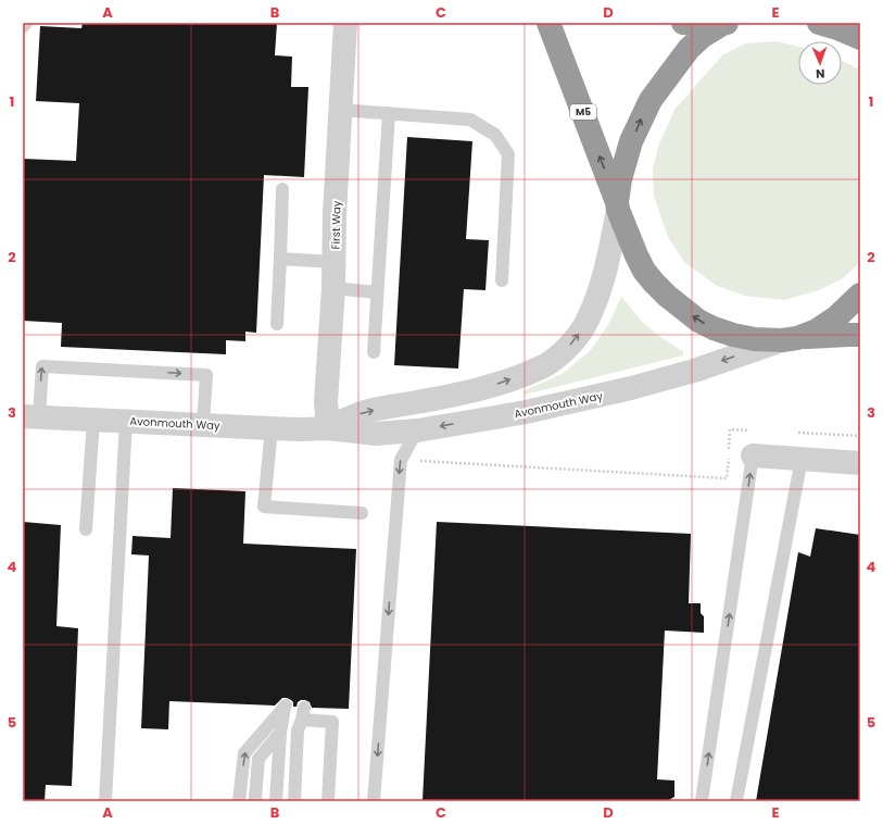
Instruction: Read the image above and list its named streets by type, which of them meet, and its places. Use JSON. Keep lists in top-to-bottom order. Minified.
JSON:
{"streets":{"highway":["M5"],"street":["First Way","Avonmouth Way"]},"crossings":[["M5","Avonmouth Way"],["First Way","Avonmouth Way"]],"north":"bottom","grid":{"columns":["A","B","C","D","E"],"rows":["1","2","3","4","5"]}}
